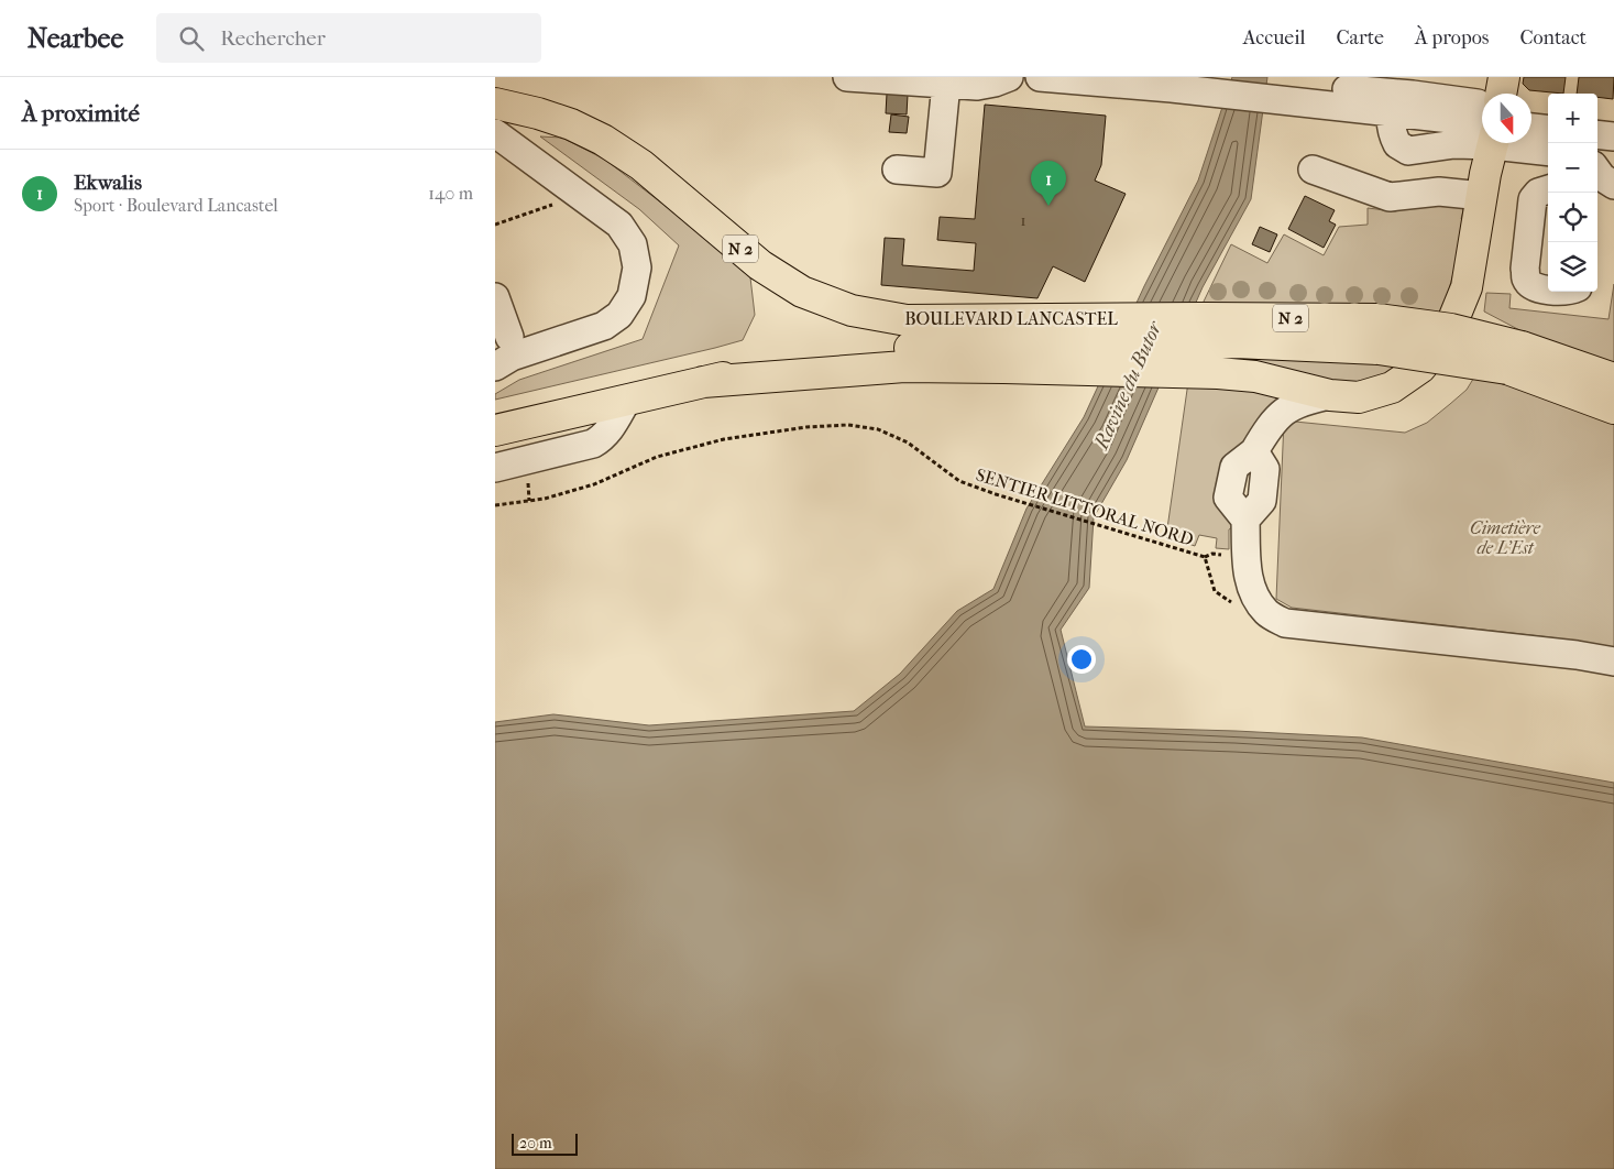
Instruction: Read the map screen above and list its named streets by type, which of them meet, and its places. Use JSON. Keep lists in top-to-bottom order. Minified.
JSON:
{"streets":{"main road":["N 2","BOULEVARD LANCASTEL"],"path":["SENTIER LITTORAL NORD"]},"water":["Ravine du Butor"],"parks":["Cimetière de L'Est"],"house_numbers":["1"],"scale_bar":"20 m","north":"bottom","page":{"header":"Nearbee","search":"Rechercher","nav":["Accueil","Carte","À propos","Contact"],"heading":"À proximité","map_buttons":["+","−"],"list":[{"mark":"1","name":"Ekwalis","note":"Sport · Boulevard Lancastel","value":"140 m"}],"pins":"1","scale":"20 m"}}
